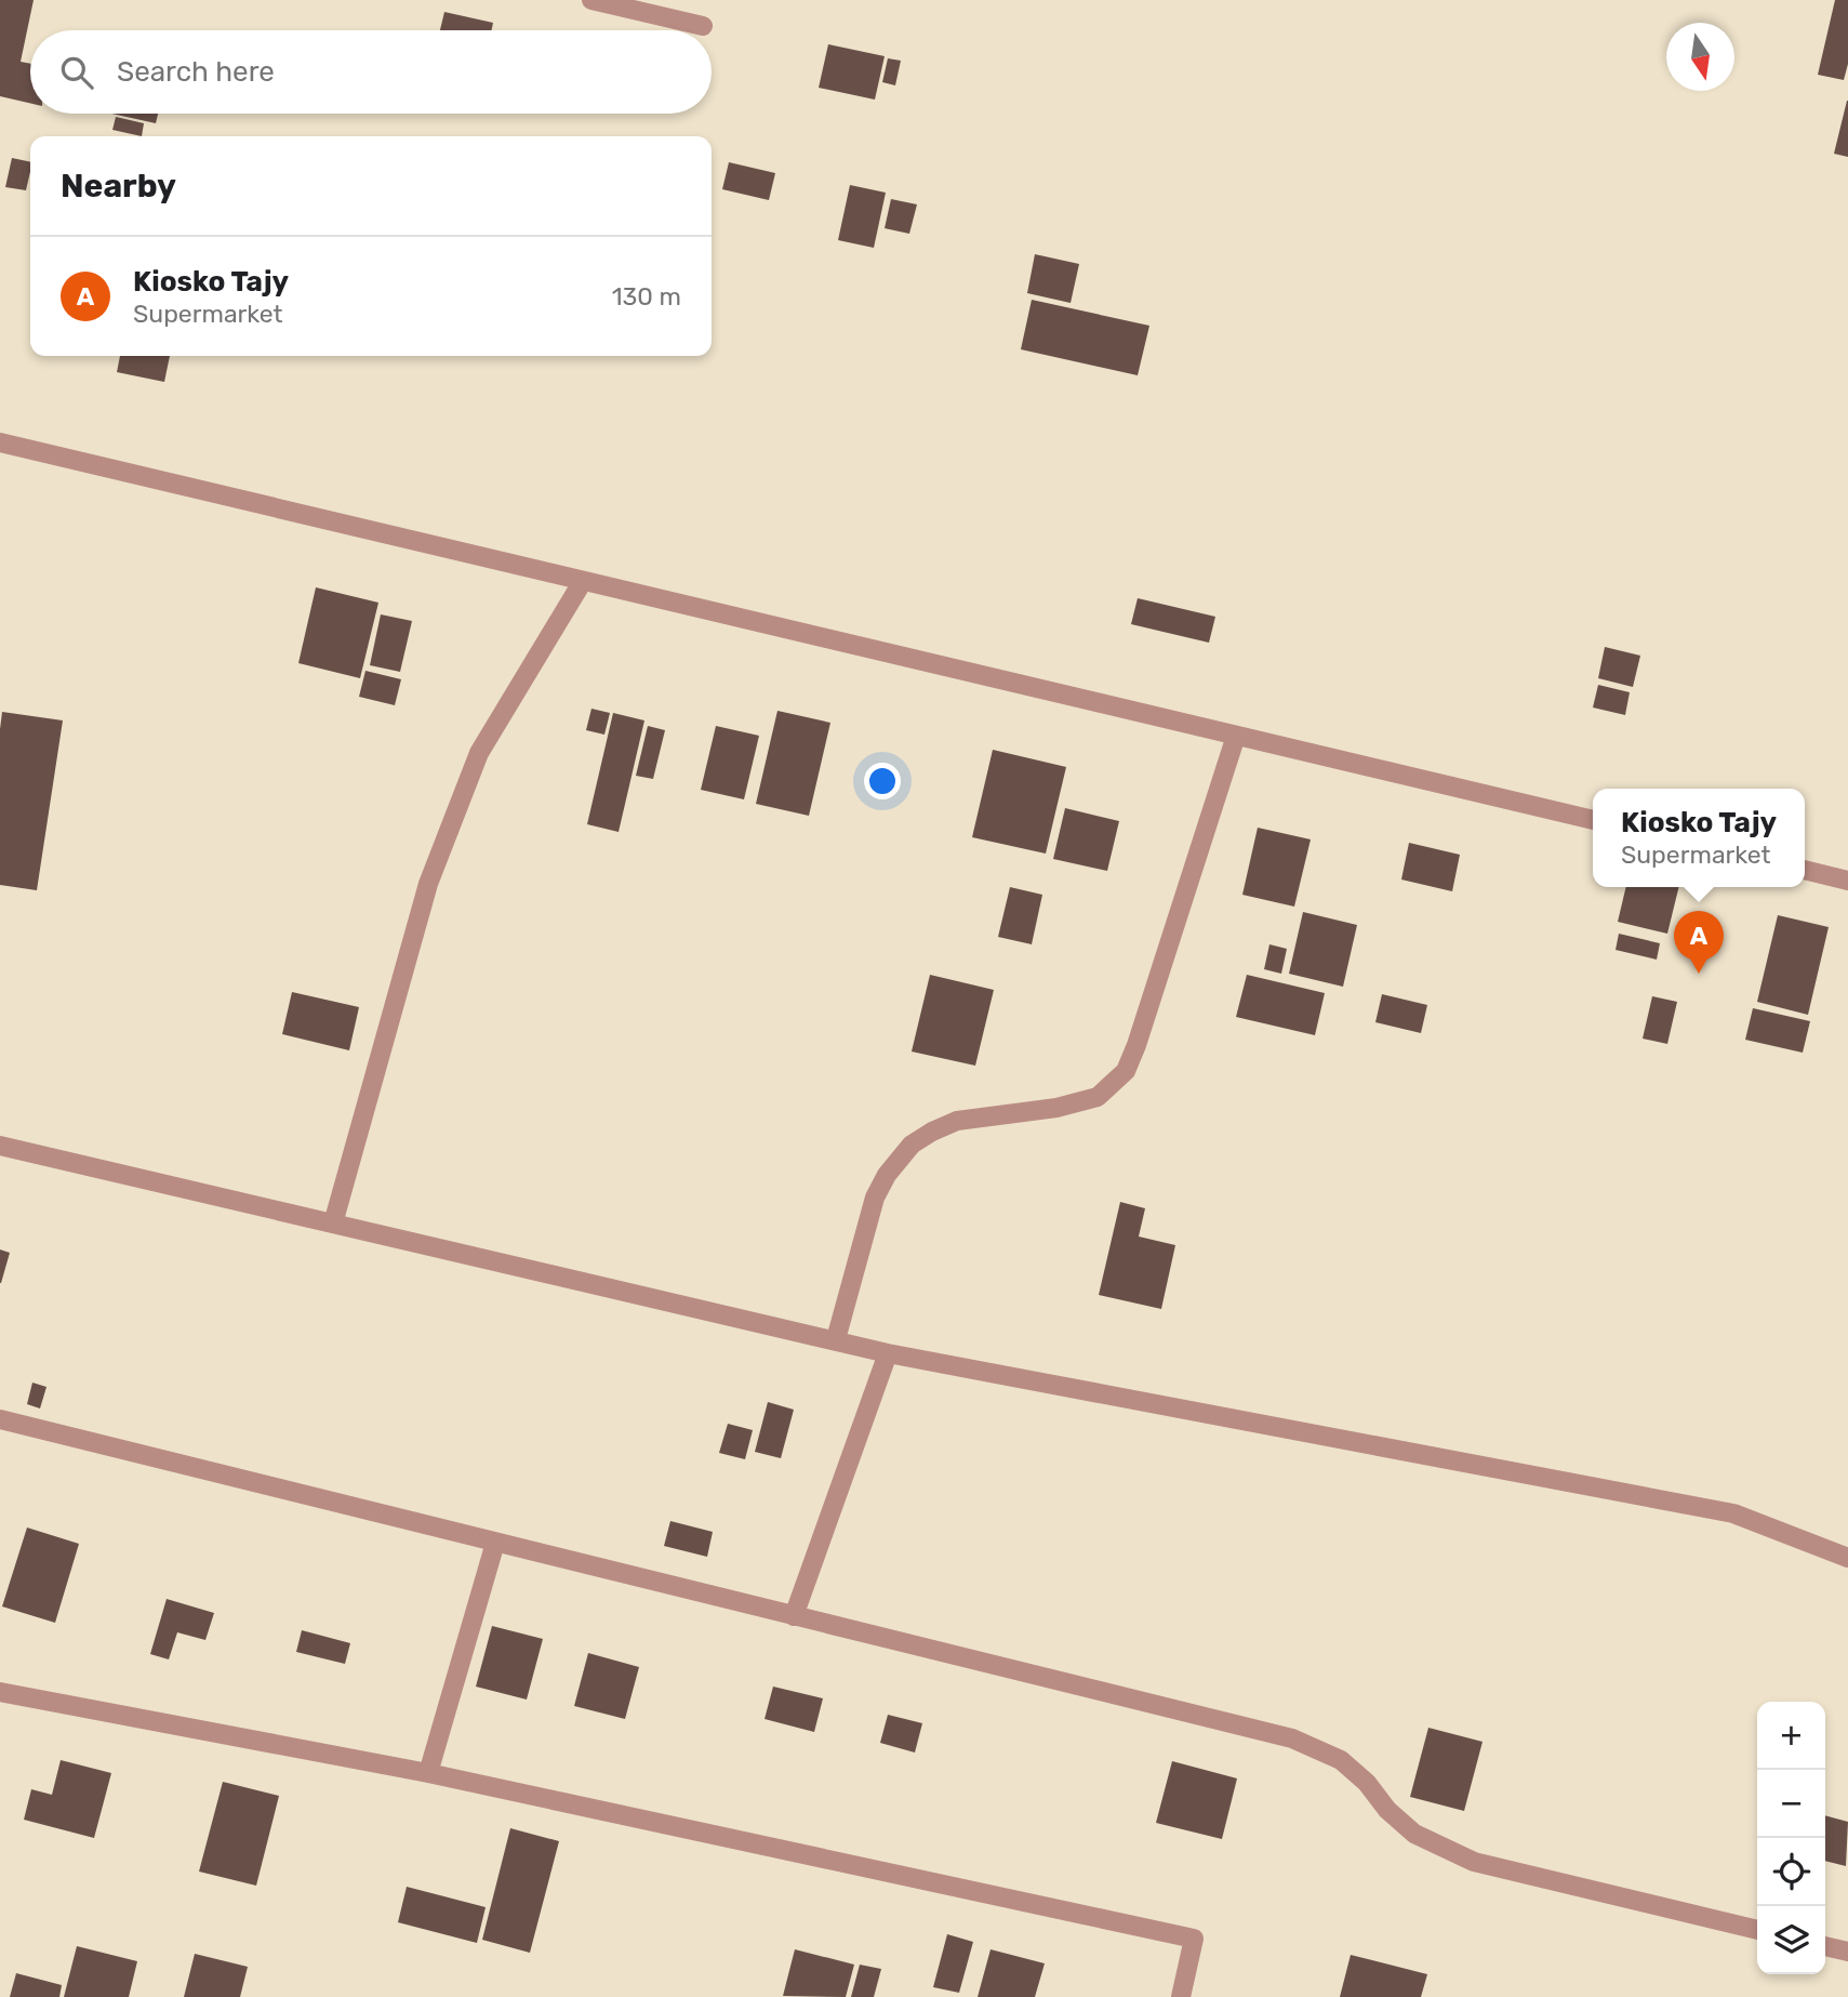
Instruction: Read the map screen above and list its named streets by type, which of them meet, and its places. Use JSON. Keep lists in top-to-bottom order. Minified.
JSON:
{"north":"bottom","page":{"search":"Search here","heading":"Nearby","list":[{"mark":"A","name":"Kiosko Tajy","note":"Supermarket","value":"130 m"}],"popup":["Kiosko Tajy","Supermarket"],"pins":"A","map_buttons":["+","−"]}}
